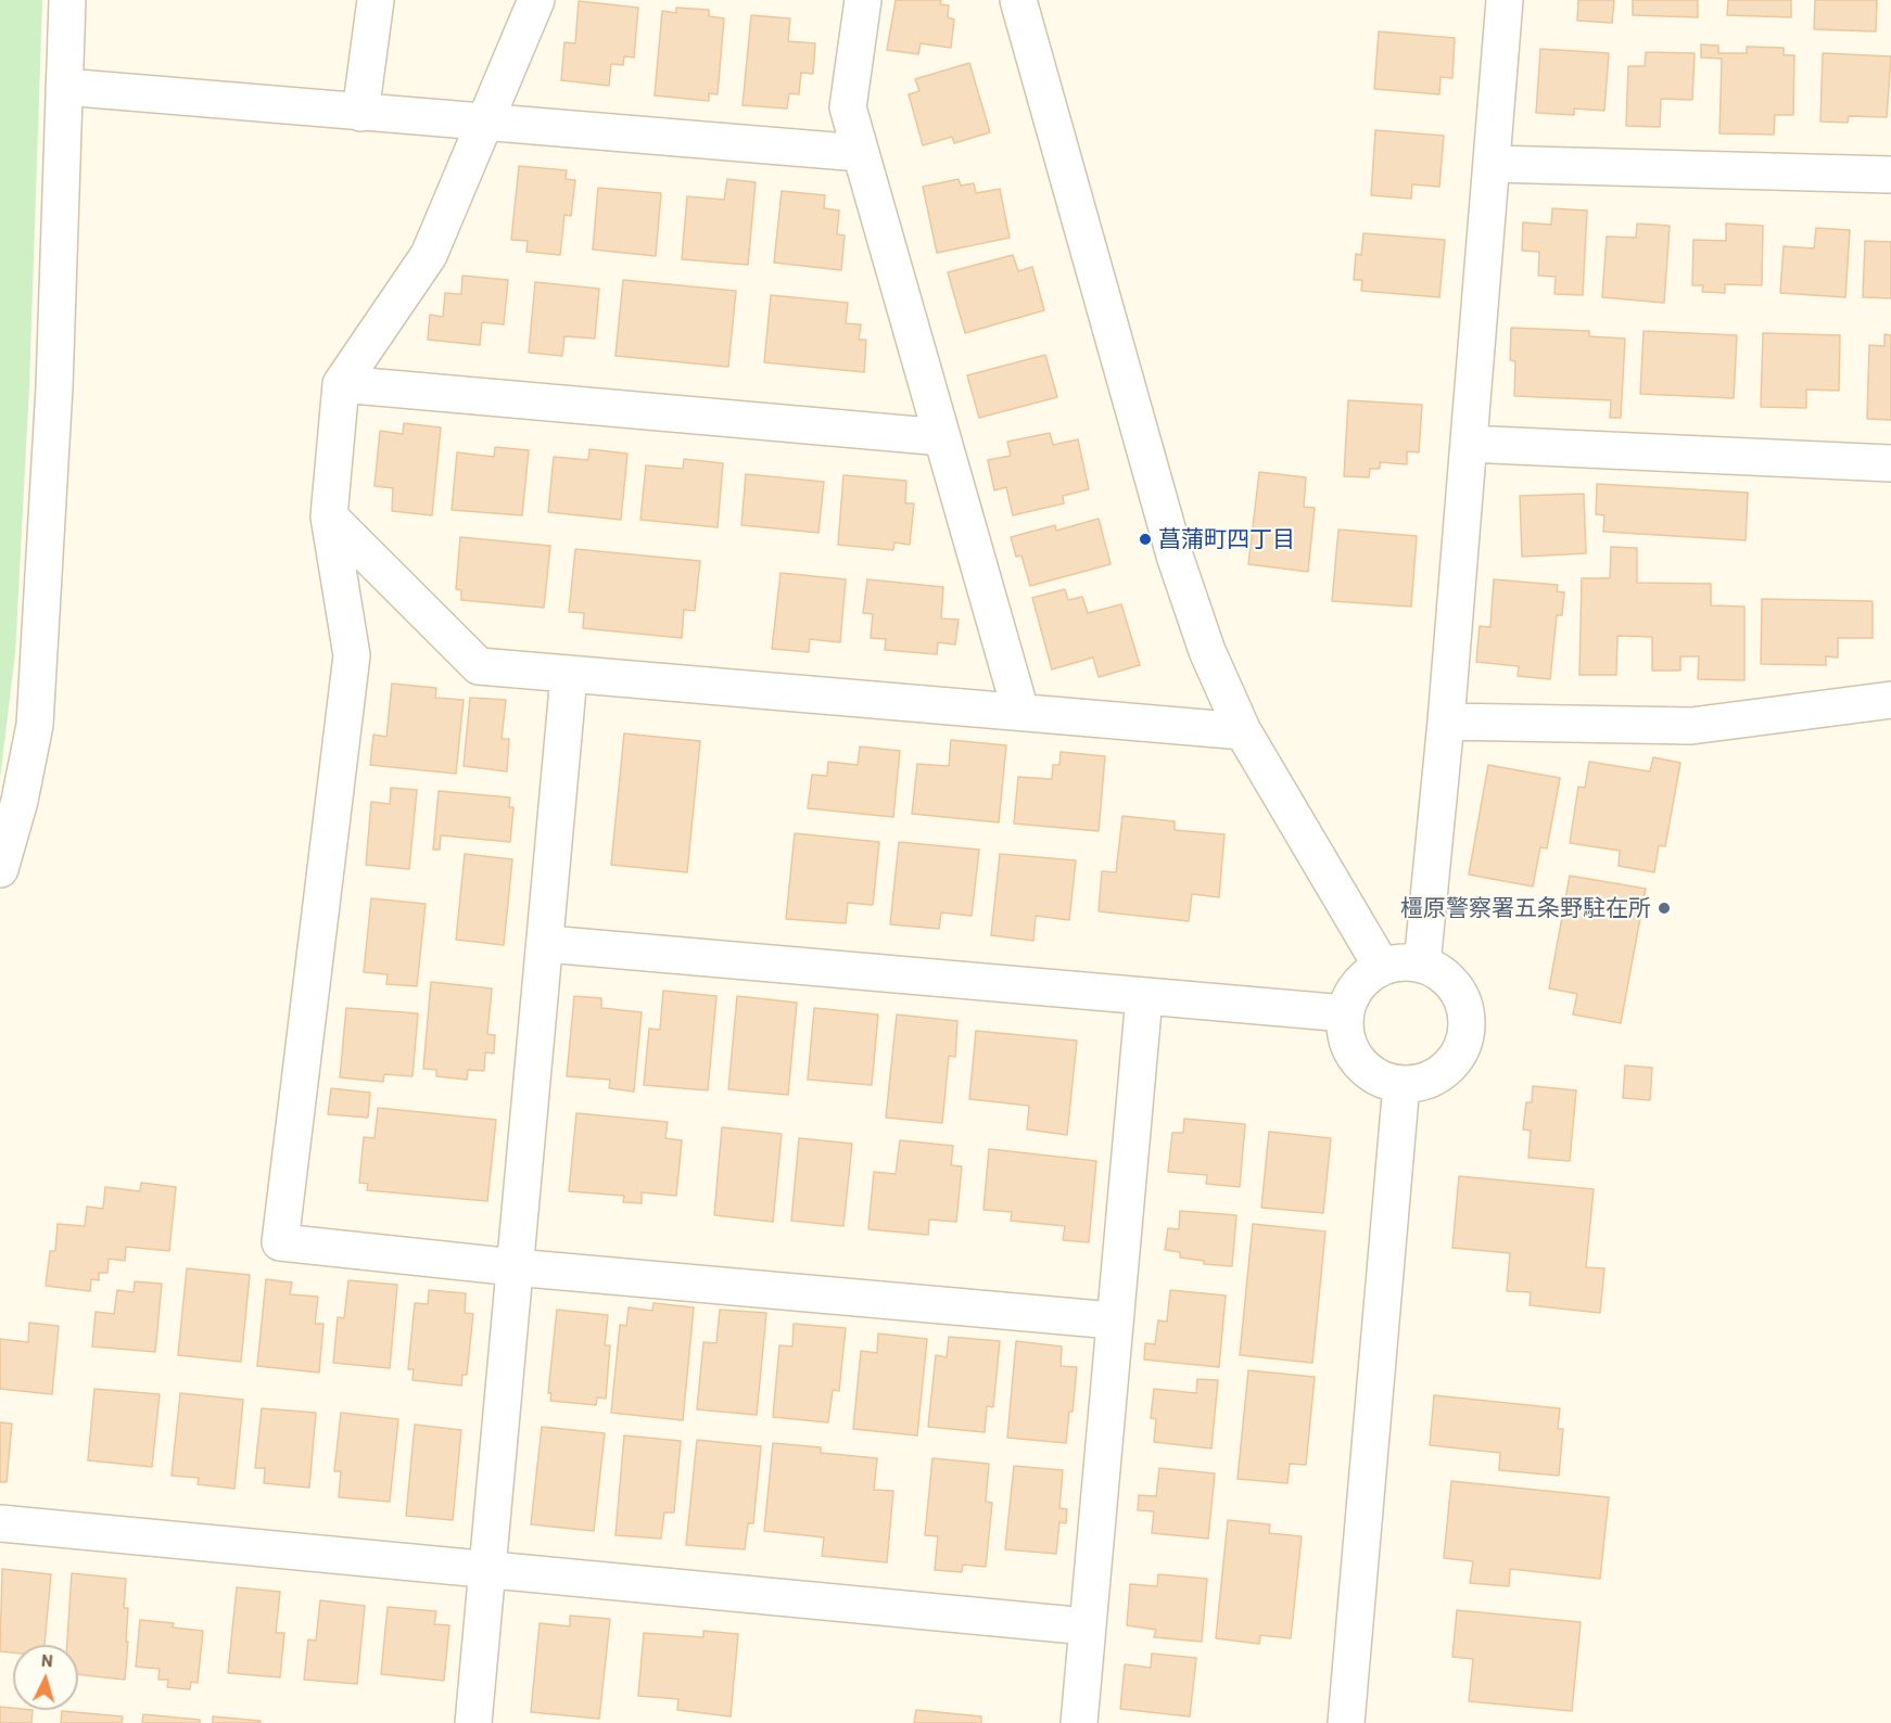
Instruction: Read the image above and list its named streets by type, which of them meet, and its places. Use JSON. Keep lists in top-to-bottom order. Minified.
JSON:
{"places":["菖蒲町四丁目","橿原警察署五条野駐在所"],"north":"top"}
